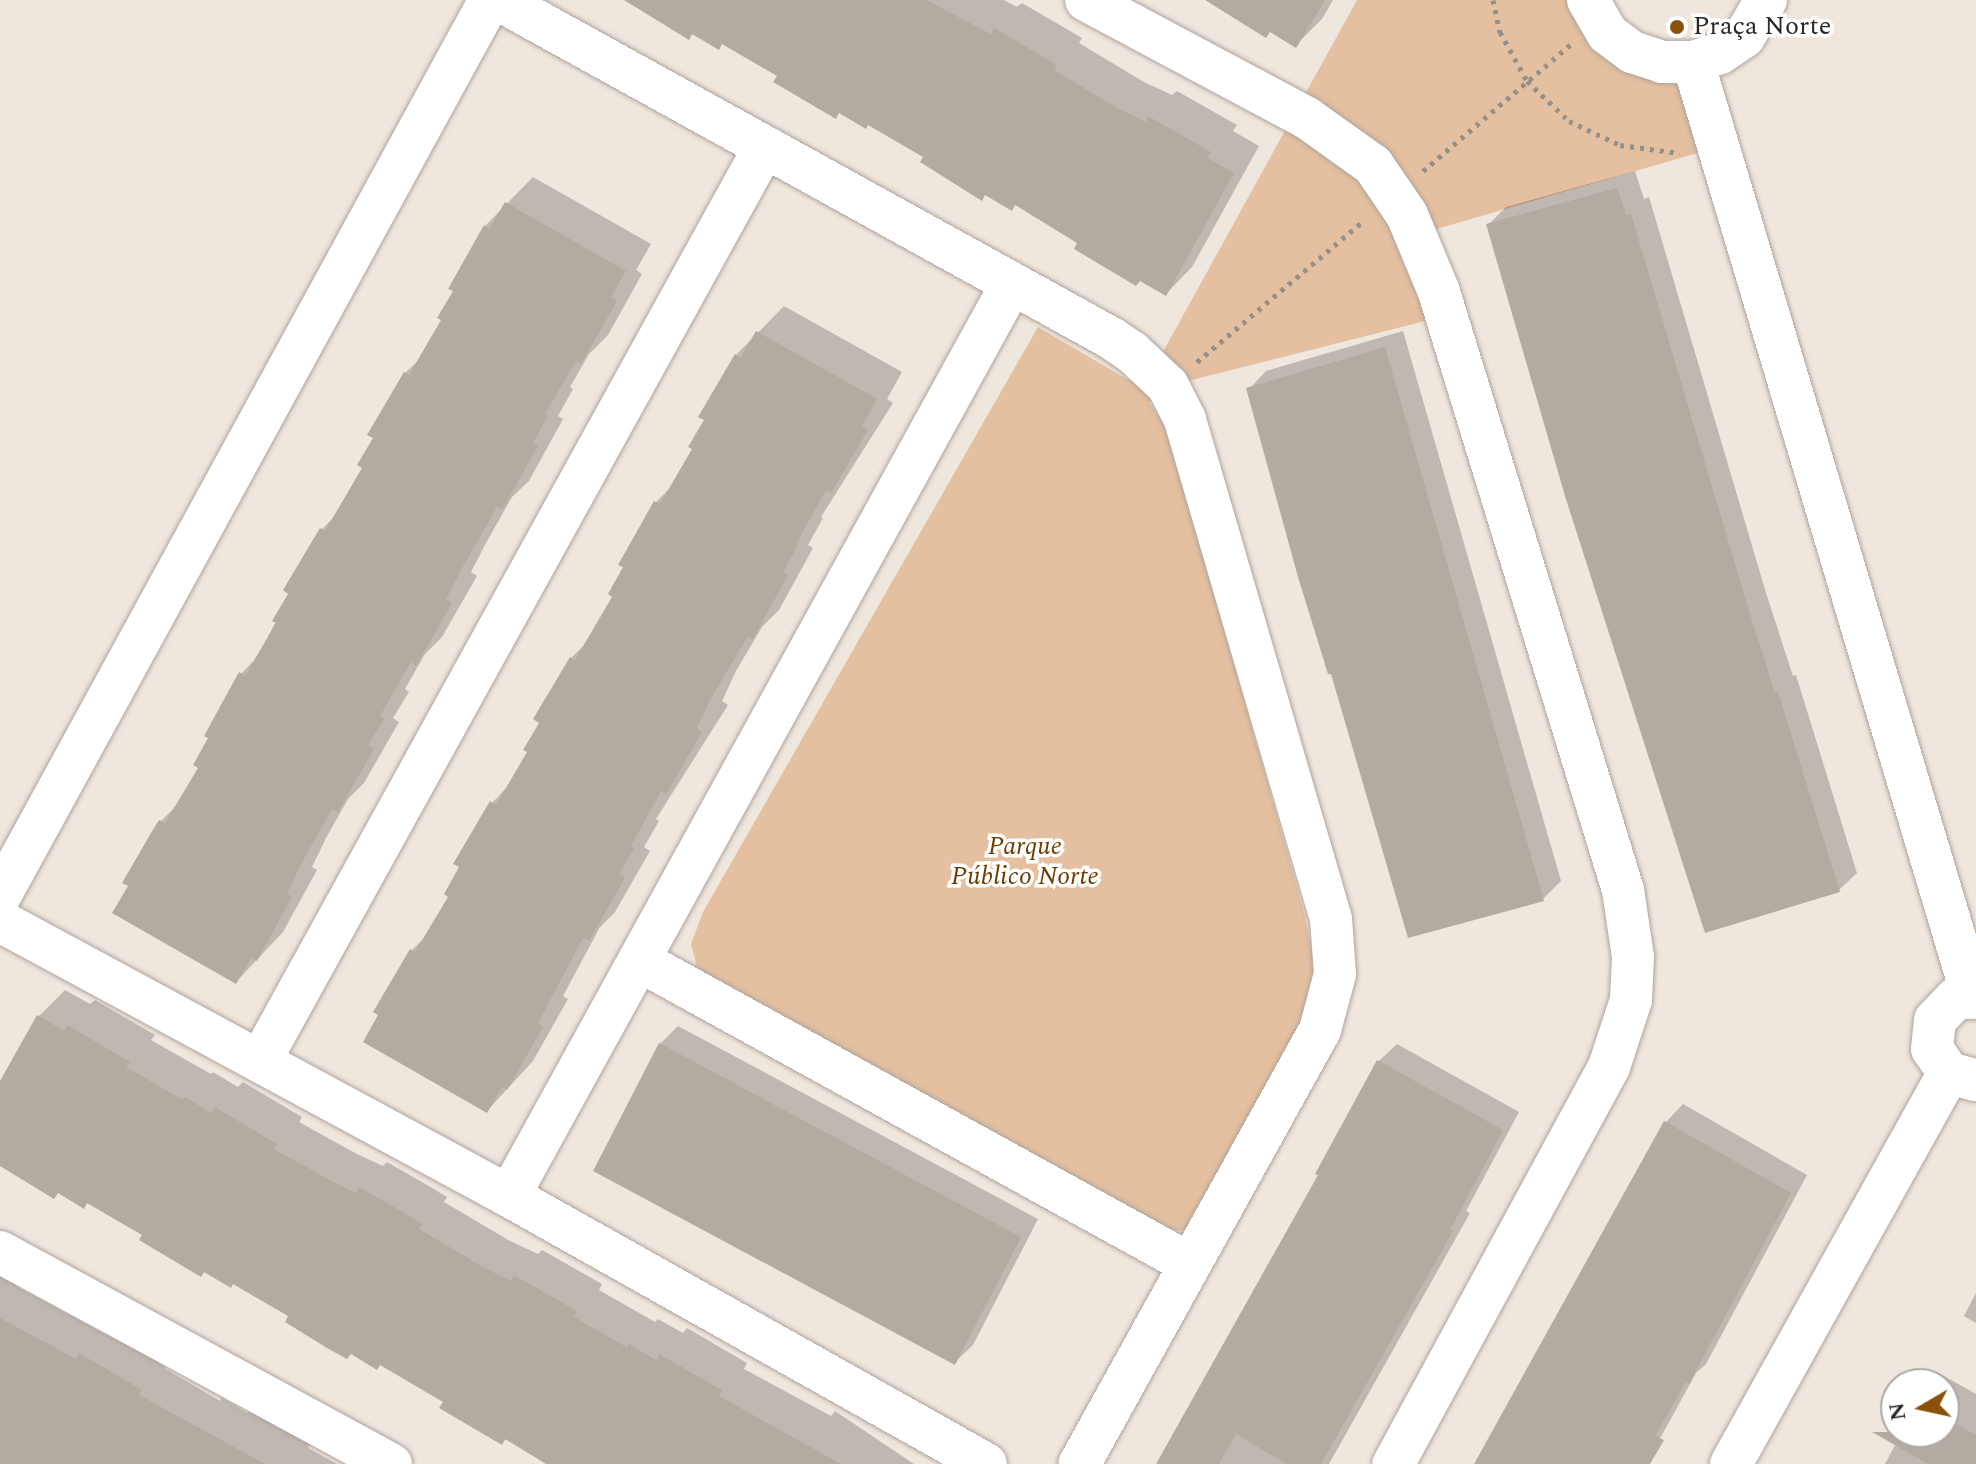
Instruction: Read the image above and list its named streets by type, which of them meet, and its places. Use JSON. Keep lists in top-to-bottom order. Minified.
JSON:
{"parks":["Parque Público Norte"],"places":["Praça Norte"],"north":"left"}
